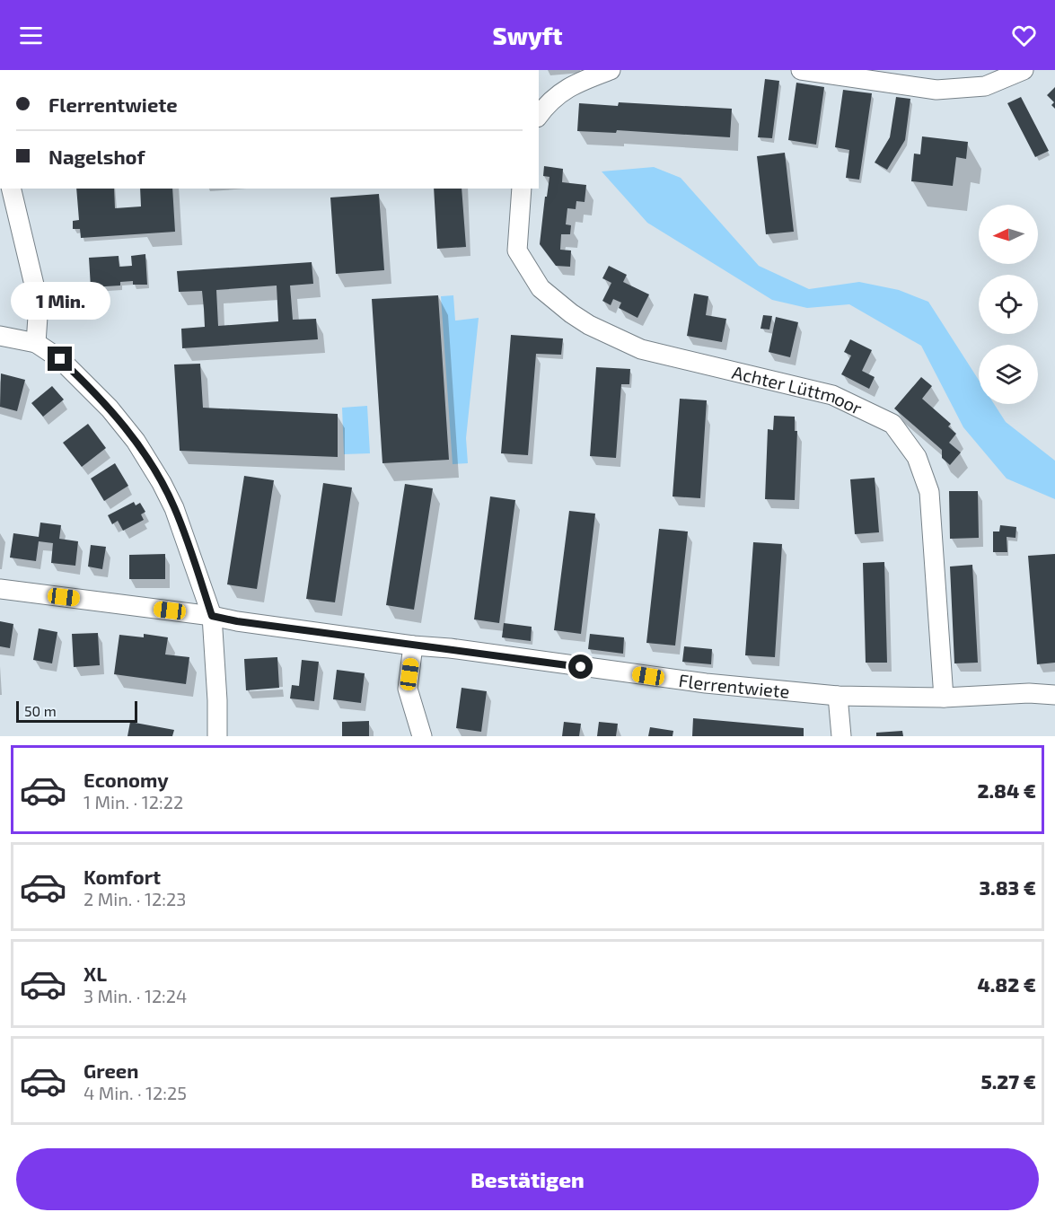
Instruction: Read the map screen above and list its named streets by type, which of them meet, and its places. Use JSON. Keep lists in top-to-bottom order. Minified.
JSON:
{"streets":{"street":["Achter Lüttmoor","Flerrentwiete"]},"crossings":[["Achter Lüttmoor","Flerrentwiete"]],"scale_bar":"50 m","north":"left","page":{"header":"Swyft","banner":["Flerrentwiete","Nagelshof"],"bubble":"1 Min.","scale":"50 m","list":[{"name":"Economy","note":"1 Min. · 12:22","value":"2.84 €"},{"name":"Komfort","note":"2 Min. · 12:23","value":"3.83 €"},{"name":"XL","note":"3 Min. · 12:24","value":"4.82 €"},{"name":"Green","note":"4 Min. · 12:25","value":"5.27 €"}],"buttons":"Bestätigen"}}
